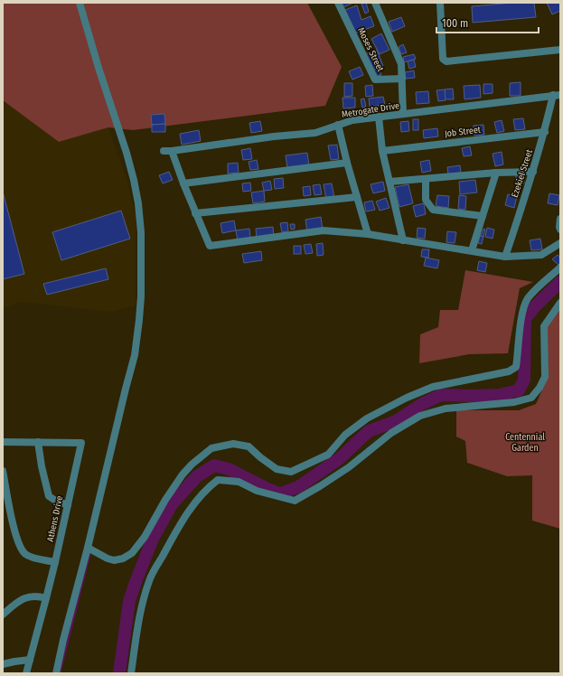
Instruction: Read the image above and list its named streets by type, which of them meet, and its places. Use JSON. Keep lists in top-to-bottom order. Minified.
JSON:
{"streets":{"street":["Moses Street","Metrogate Drive","Job Street","Ezekiel Street","Athens Drive"]},"crossings":[["Metrogate Drive","Ezekiel Street"],["Job Street","Ezekiel Street"]],"parks":["Centennial Garden"],"scale_bar":"100 m"}
